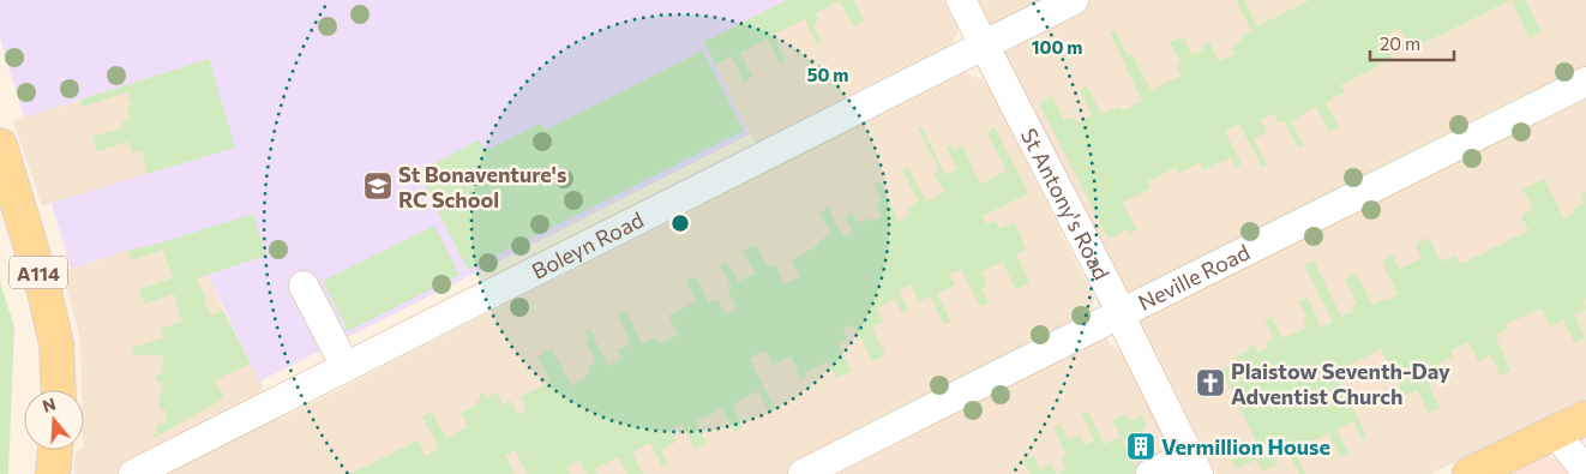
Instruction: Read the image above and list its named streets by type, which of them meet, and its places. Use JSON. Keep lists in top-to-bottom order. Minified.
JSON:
{"streets":{"main road":["A114"],"street":["St Antony's Road","Boleyn Road","Neville Road"]},"crossings":[["St Antony's Road","Boleyn Road"],["St Antony's Road","Neville Road"]],"places":{"school or university":["St Bonaventure's RC School"],"church":["Plaistow Seventh-Day Adventist Church"],"building":["Vermillion House"]},"scale_bar":"20 m","north":"top","rings":["100 m","50 m"]}
